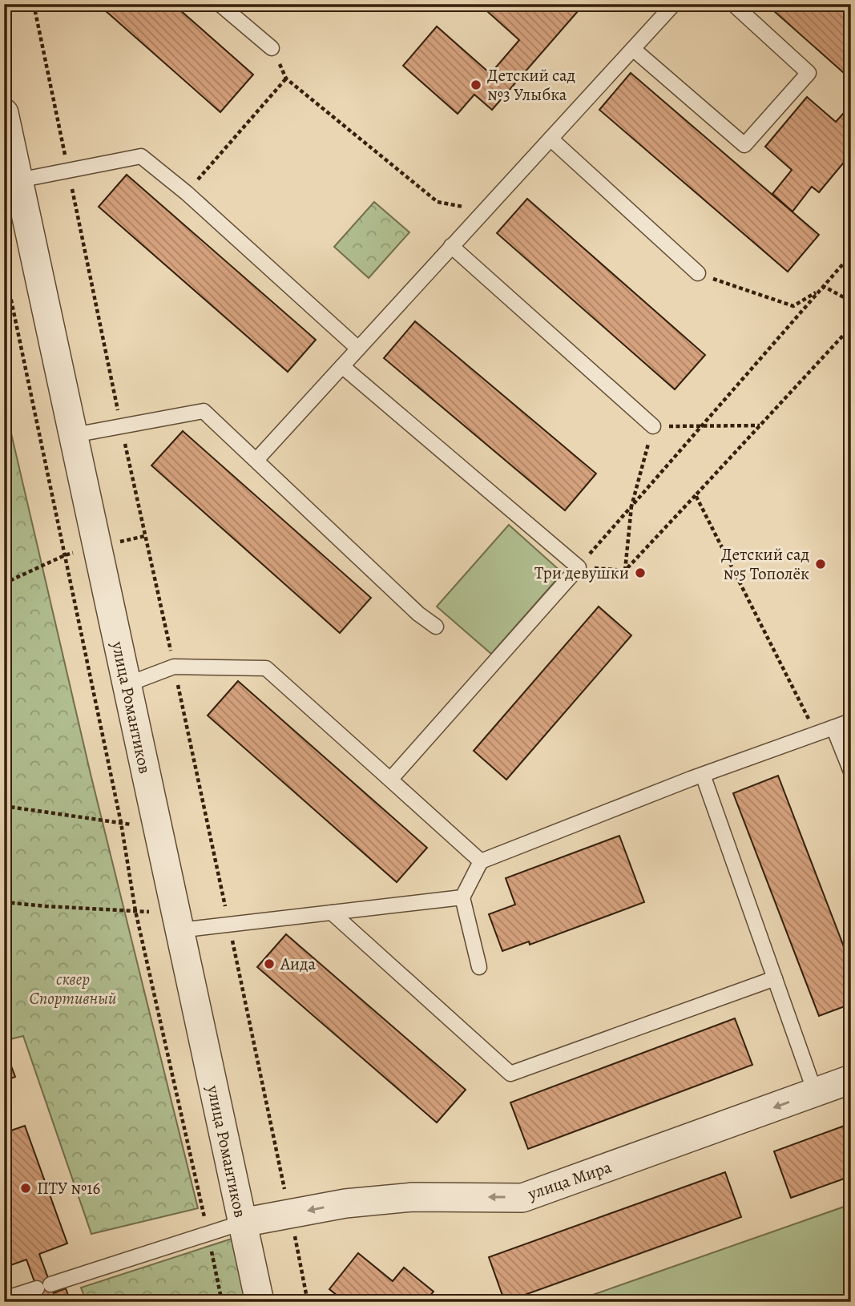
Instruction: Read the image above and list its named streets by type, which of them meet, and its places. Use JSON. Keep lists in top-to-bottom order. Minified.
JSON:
{"streets":{"street":["улица Романтиков","улица Мира"]},"crossings":[["улица Романтиков","улица Мира"]],"one_way":["улица Мира"],"parks":["сквер Спортивный"],"places":["Детский сад №3 Улыбка","Детский сад №5 Тополёк","Три девушки","Аида","ПТУ №16"]}
